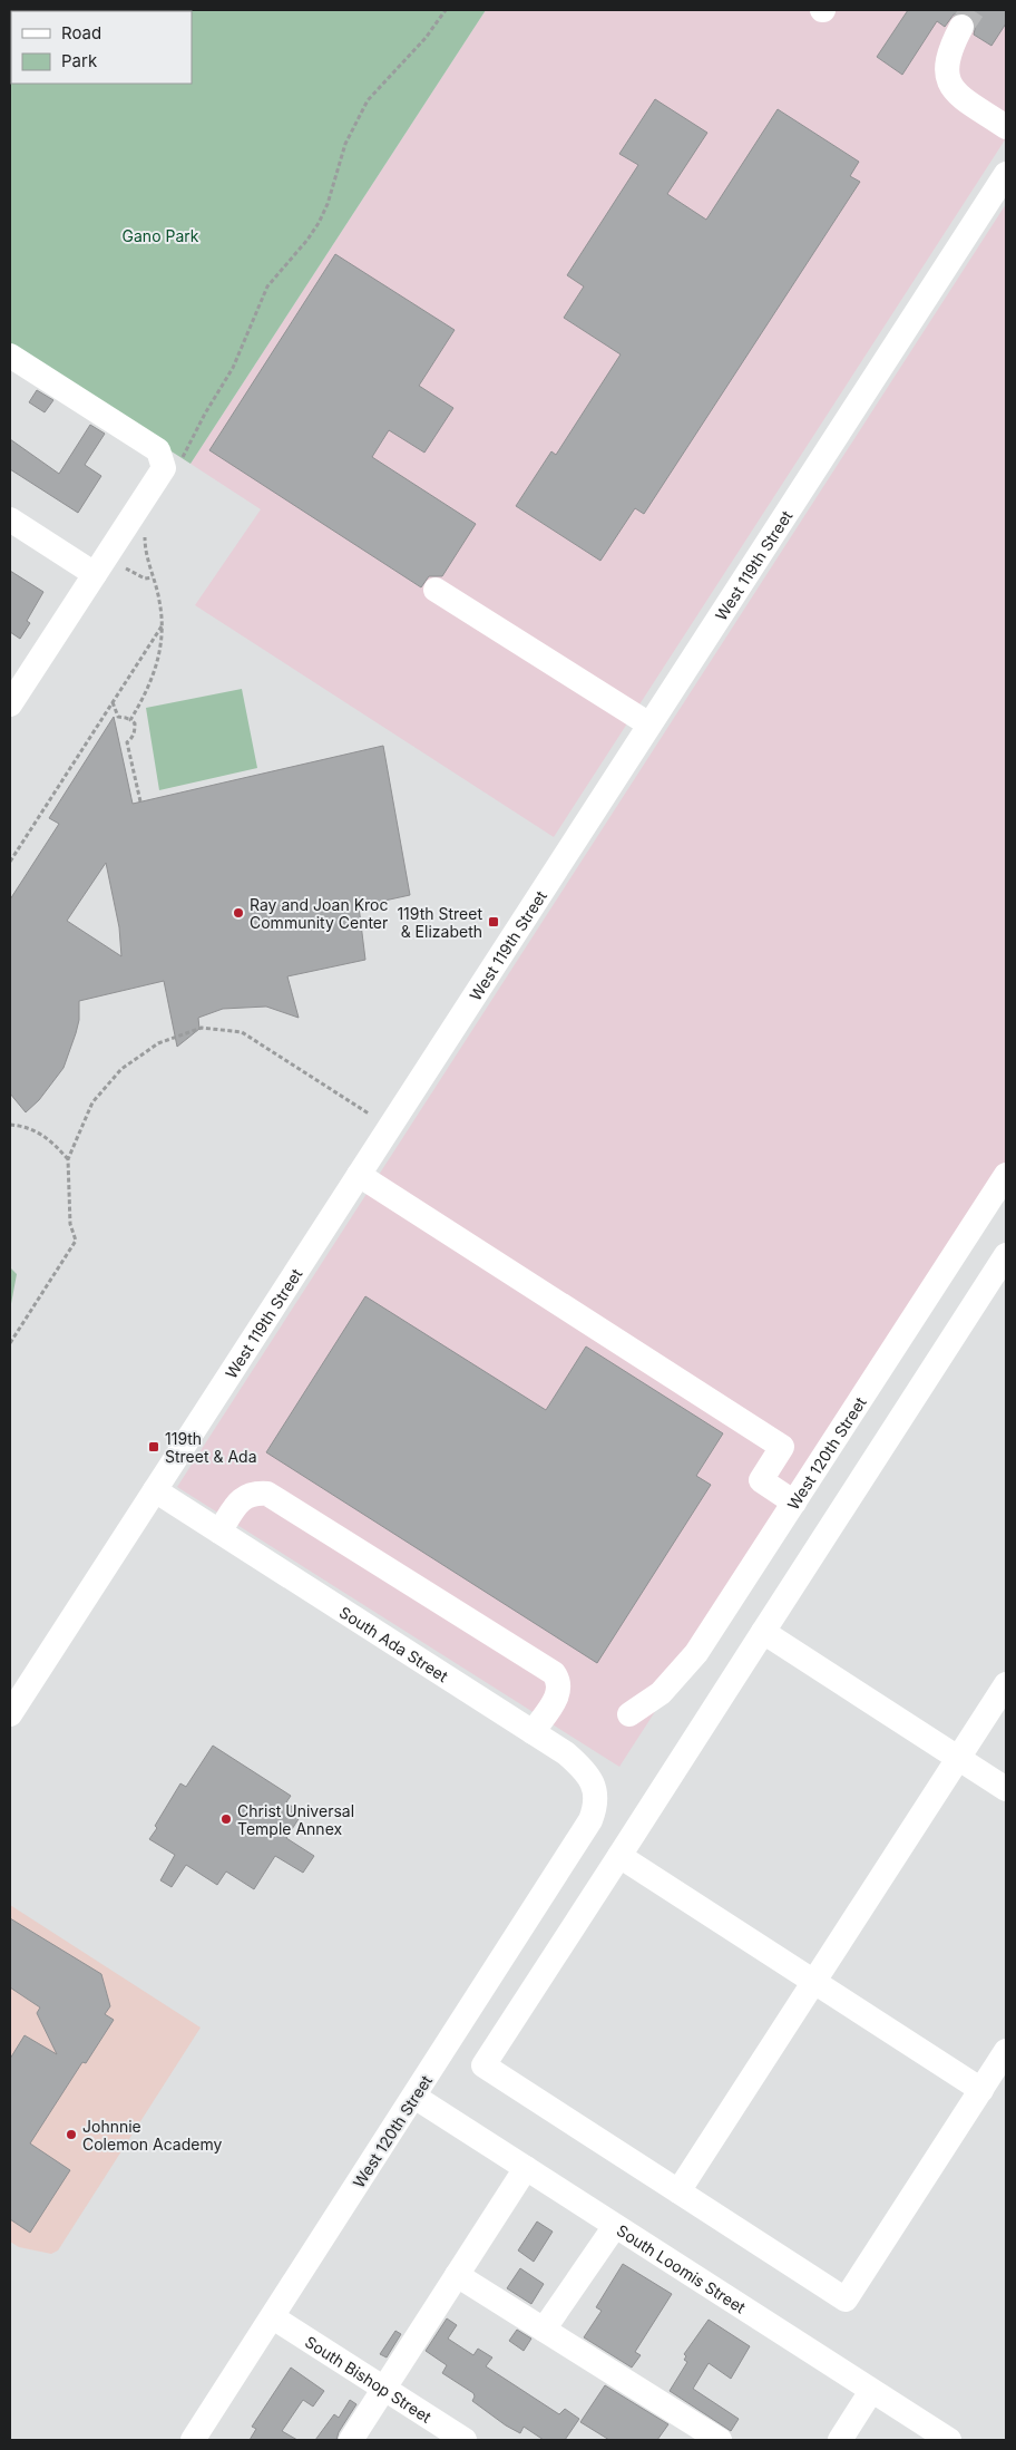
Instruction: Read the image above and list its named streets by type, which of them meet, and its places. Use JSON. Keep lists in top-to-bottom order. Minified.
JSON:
{"streets":{"street":["West 119th Street","West 120th Street","South Ada Street","South Loomis Street","South Bishop Street"]},"crossings":[["West 119th Street","South Ada Street"],["West 120th Street","South Ada Street"],["West 120th Street","South Loomis Street"],["West 120th Street","South Bishop Street"]],"parks":["Gano Park"],"places":{"other":["Ray and Joan Kroc Community Center","Christ Universal Temple Annex","Johnnie Colemon Academy"],"transit":["119th Street & Elizabeth","119th Street & Ada"]},"legend":["Road","Park"]}
